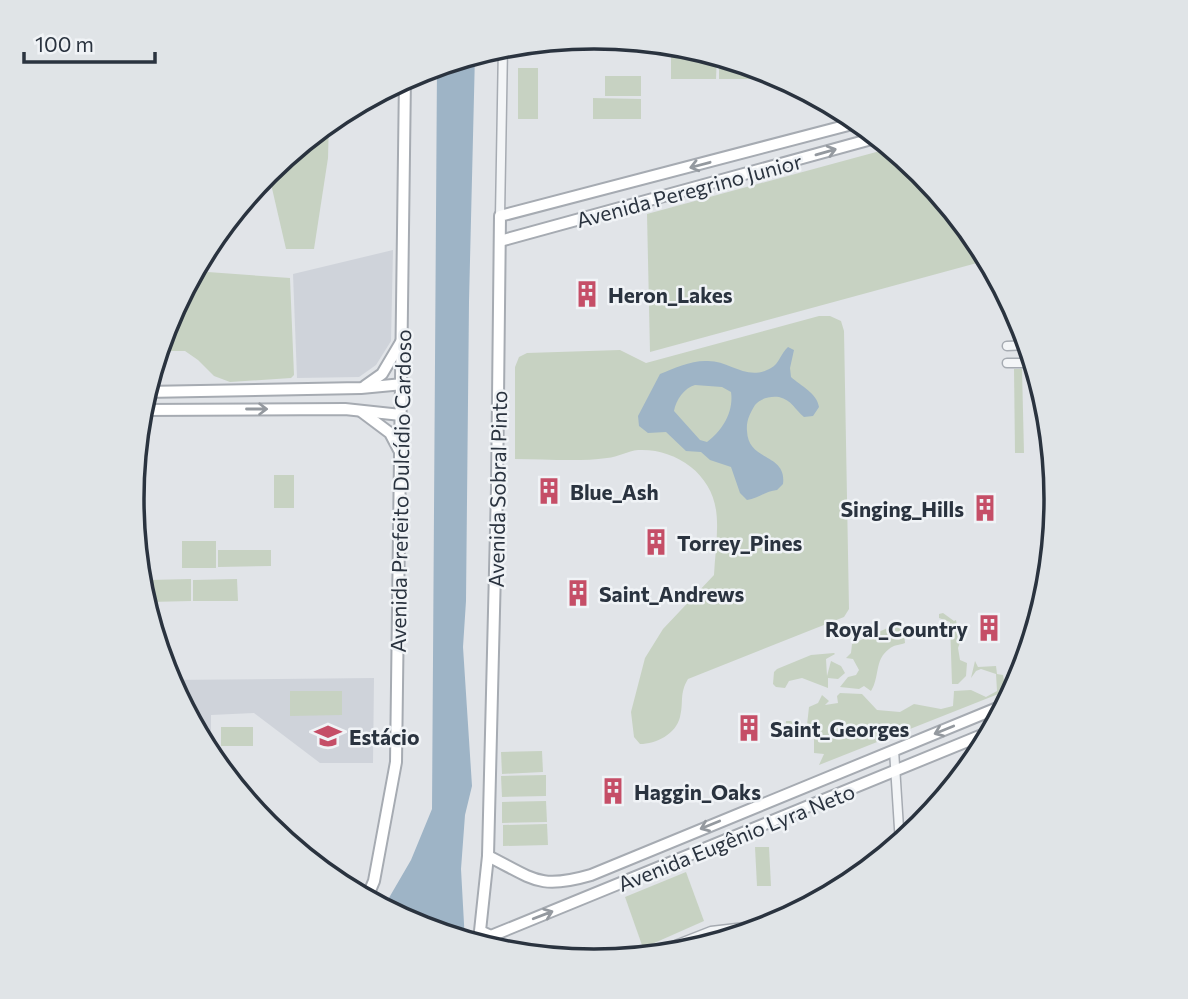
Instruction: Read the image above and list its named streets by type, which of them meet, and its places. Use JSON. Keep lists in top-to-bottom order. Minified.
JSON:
{"streets":{"street":["Avenida Peregrino Junior","Avenida Sobral Pinto","Avenida Prefeito Dulcídio Cardoso","Avenida Eugênio Lyra Neto"]},"crossings":[["Avenida Peregrino Junior","Avenida Sobral Pinto"],["Avenida Sobral Pinto","Avenida Eugênio Lyra Neto"]],"places":{"building":["Heron_Lakes","Blue_Ash","Singing_Hills","Torrey_Pines","Saint_Andrews","Royal_Country","Saint_Georges","Haggin_Oaks"],"school or university":["Estácio"]},"scale_bar":"100 m"}
